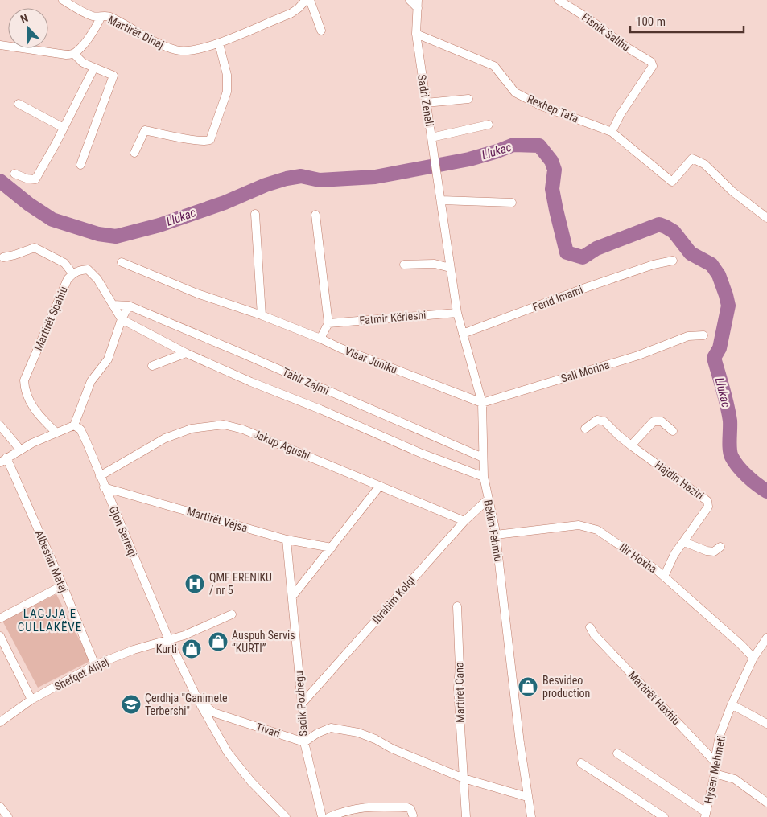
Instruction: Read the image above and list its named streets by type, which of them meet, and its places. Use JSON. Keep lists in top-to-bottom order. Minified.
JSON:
{"streets":{"street":["Martirët Dinaj","Fisnik Salihu","Sadri Zeneli","Rexhep Tafa","Ferid Imami","Fatmir Kërleshi","Martirët Spahiu","Visar Juniku","Sali Morina","Tahir Zajmi","Jakup Agushi","Hajdin Haziri","Martirët Vejsa","Bekim Fehmiu","Gjon Serreqi","Ilir Hoxha","Albesian Mataj","Ibrahim Kolqi","Shefqet Alijaj","Martirët Cana","Martirët Haxhiu","Sadik Pozhegu","Tivari","Hysen Mehmeti"]},"crossings":[["Fisnik Salihu","Rexhep Tafa"],["Sadri Zeneli","Rexhep Tafa"],["Sadri Zeneli","Bekim Fehmiu"],["Ferid Imami","Bekim Fehmiu"],["Fatmir Kërleshi","Bekim Fehmiu"],["Martirët Spahiu","Tahir Zajmi"],["Visar Juniku","Sali Morina"],["Visar Juniku","Bekim Fehmiu"],["Sali Morina","Bekim Fehmiu"],["Tahir Zajmi","Bekim Fehmiu"],["Jakup Agushi","Gjon Serreqi"],["Jakup Agushi","Ibrahim Kolqi"],["Hajdin Haziri","Ilir Hoxha"],["Martirët Vejsa","Gjon Serreqi"],["Martirët Vejsa","Sadik Pozhegu"],["Bekim Fehmiu","Ilir Hoxha"],["Bekim Fehmiu","Ibrahim Kolqi"],["Gjon Serreqi","Shefqet Alijaj"],["Gjon Serreqi","Tivari"],["Ilir Hoxha","Hysen Mehmeti"],["Albesian Mataj","Shefqet Alijaj"],["Ibrahim Kolqi","Sadik Pozhegu"],["Shefqet Alijaj","Tivari"],["Martirët Haxhiu","Hysen Mehmeti"],["Sadik Pozhegu","Tivari"]],"districts":["LAGJJA E CULLAKËVE"],"water":["Llukac"],"places":{"hospital":["QMF ERENIKU / nr 5"],"shop":["Auspuh Servis “KURTI”","Kurti","Besvideo production"],"school or university":["Çerdhja \"Ganimete Terbershi\""]},"scale_bar":"100 m","north":"top"}
